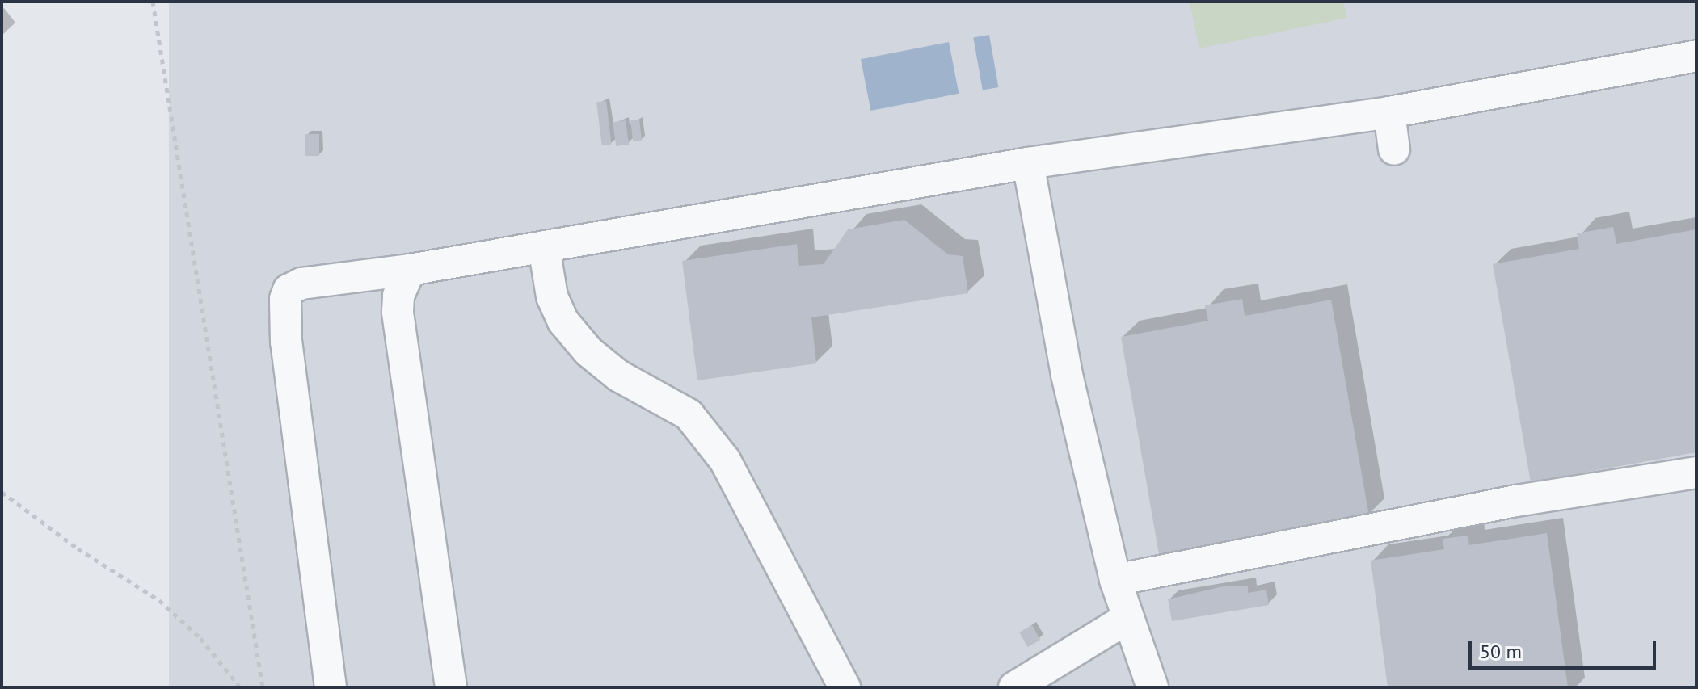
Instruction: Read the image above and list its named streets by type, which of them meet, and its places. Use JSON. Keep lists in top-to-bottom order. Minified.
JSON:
{"scale_bar":"50 m"}
